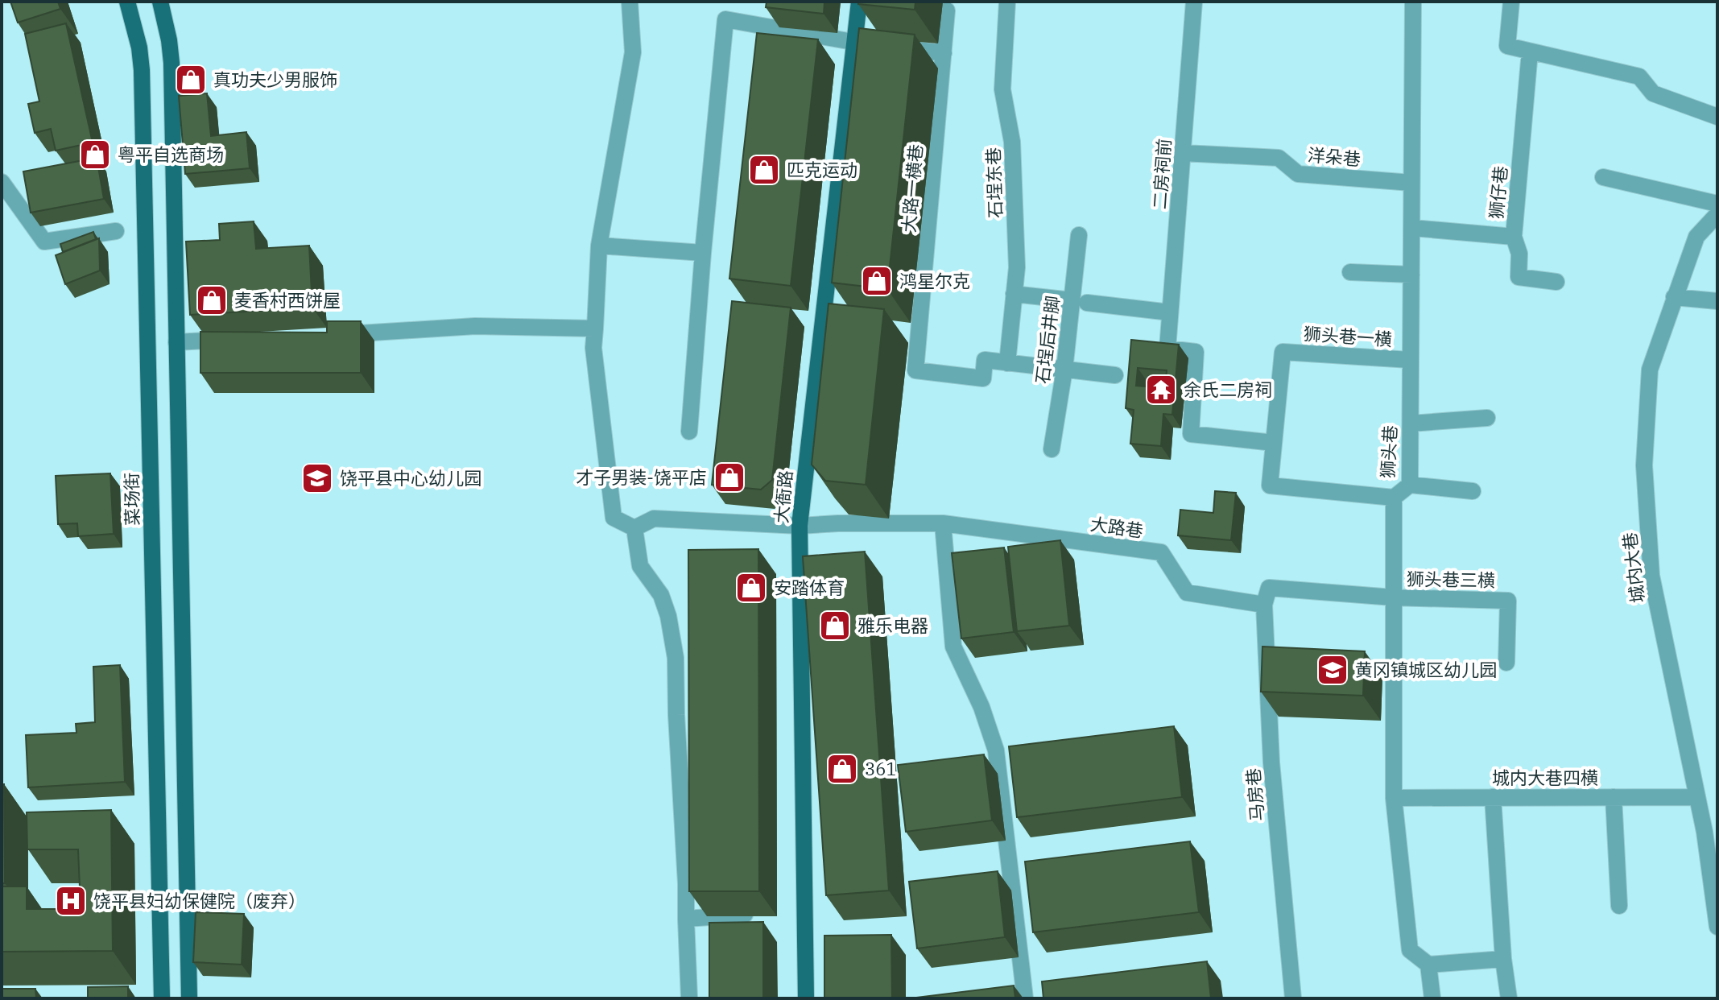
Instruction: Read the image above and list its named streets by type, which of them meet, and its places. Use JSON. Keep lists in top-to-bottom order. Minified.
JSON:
{"streets":{"main road":["大衙路","菜场街"],"street":["洋朵巷","二房祠前","石埕东巷","大路一横巷","狮仔巷","狮头巷一横","石埕后井脚","狮头巷","大路巷","城内大巷","狮头巷三横","城内大巷四横","马房巷"]},"crossings":[["洋朵巷","二房祠前"],["洋朵巷","狮头巷"],["二房祠前","狮头巷一横"],["石埕东巷","大路一横巷"],["狮仔巷","狮头巷"],["狮头巷一横","狮头巷"],["狮头巷","狮头巷三横"],["狮头巷","城内大巷四横"],["大衙路","大路巷"],["大路巷","马房巷"],["城内大巷","城内大巷四横"],["狮头巷三横","马房巷"]],"places":{"shop":["真功夫少男服饰","粤平自选商场","匹克运动","鸿星尔克","麦香村西饼屋","才子男装-饶平店","安踏体育","雅乐电器","361"],"temple":["余氏二房祠"],"school or university":["饶平县中心幼儿园","黄冈镇城区幼儿园"],"hospital":["饶平县妇幼保健院（废弃）"]}}
